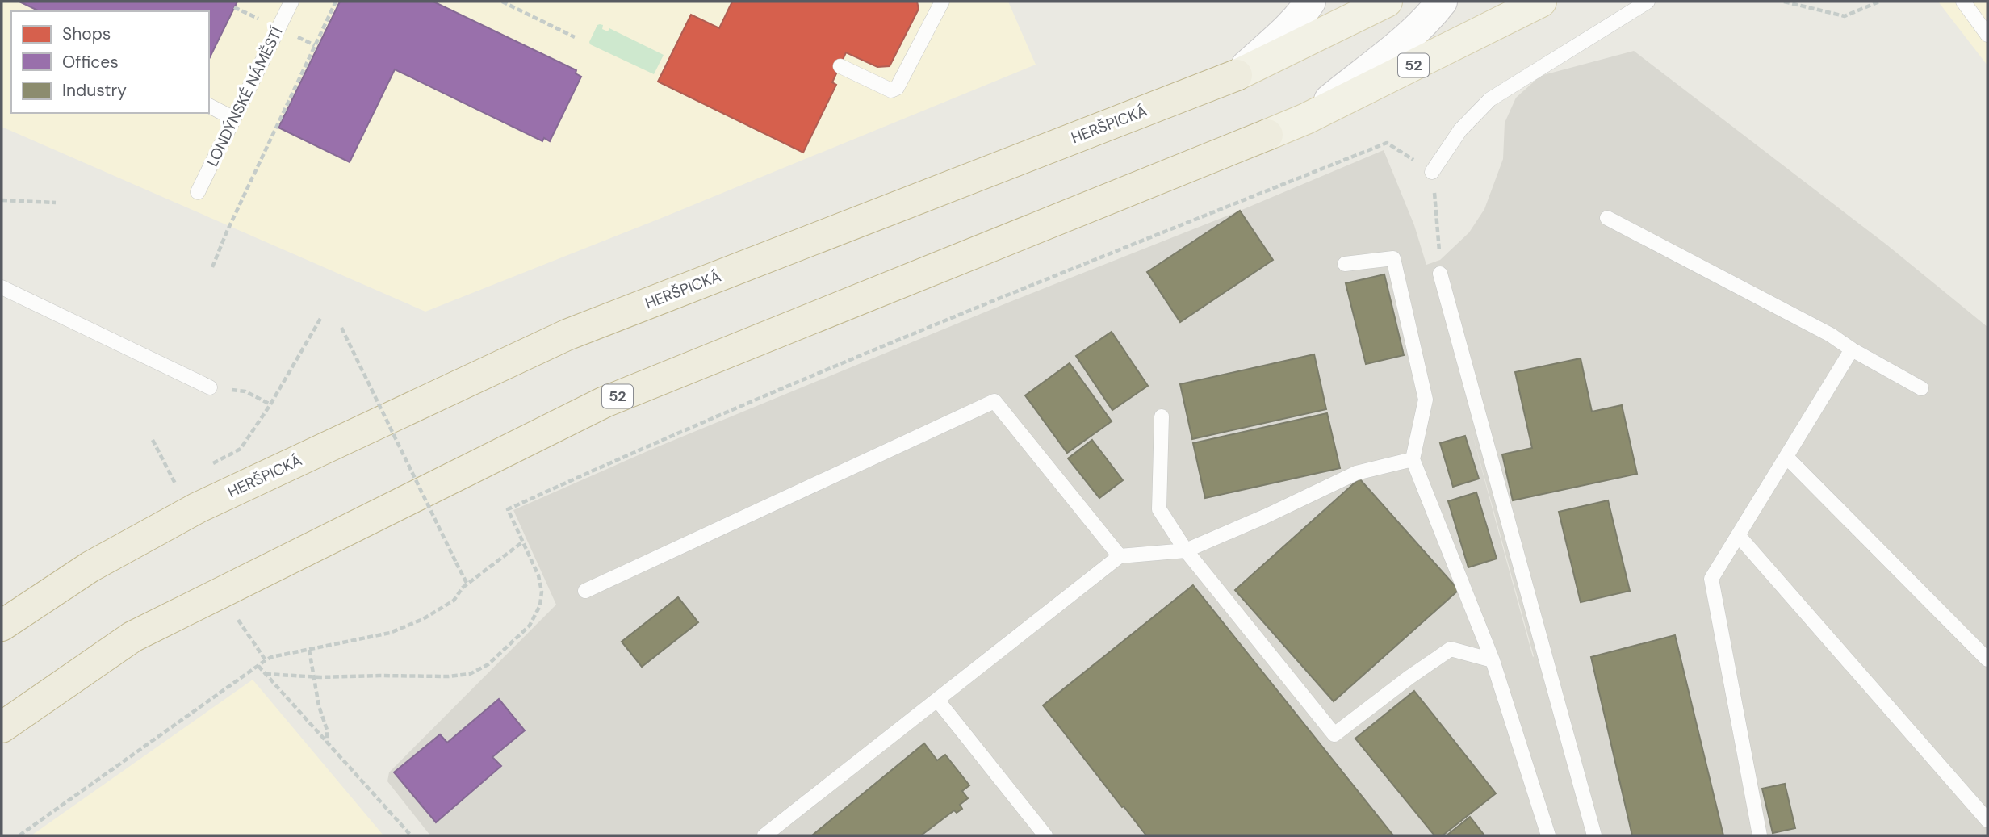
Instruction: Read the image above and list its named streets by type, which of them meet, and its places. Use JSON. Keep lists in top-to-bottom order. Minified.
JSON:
{"streets":{"highway":["52","HERŠPICKÁ"],"lane":["LONDÝNSKÉ NÁMĚSTÍ"]},"legend":["Shops","Offices","Industry"]}
